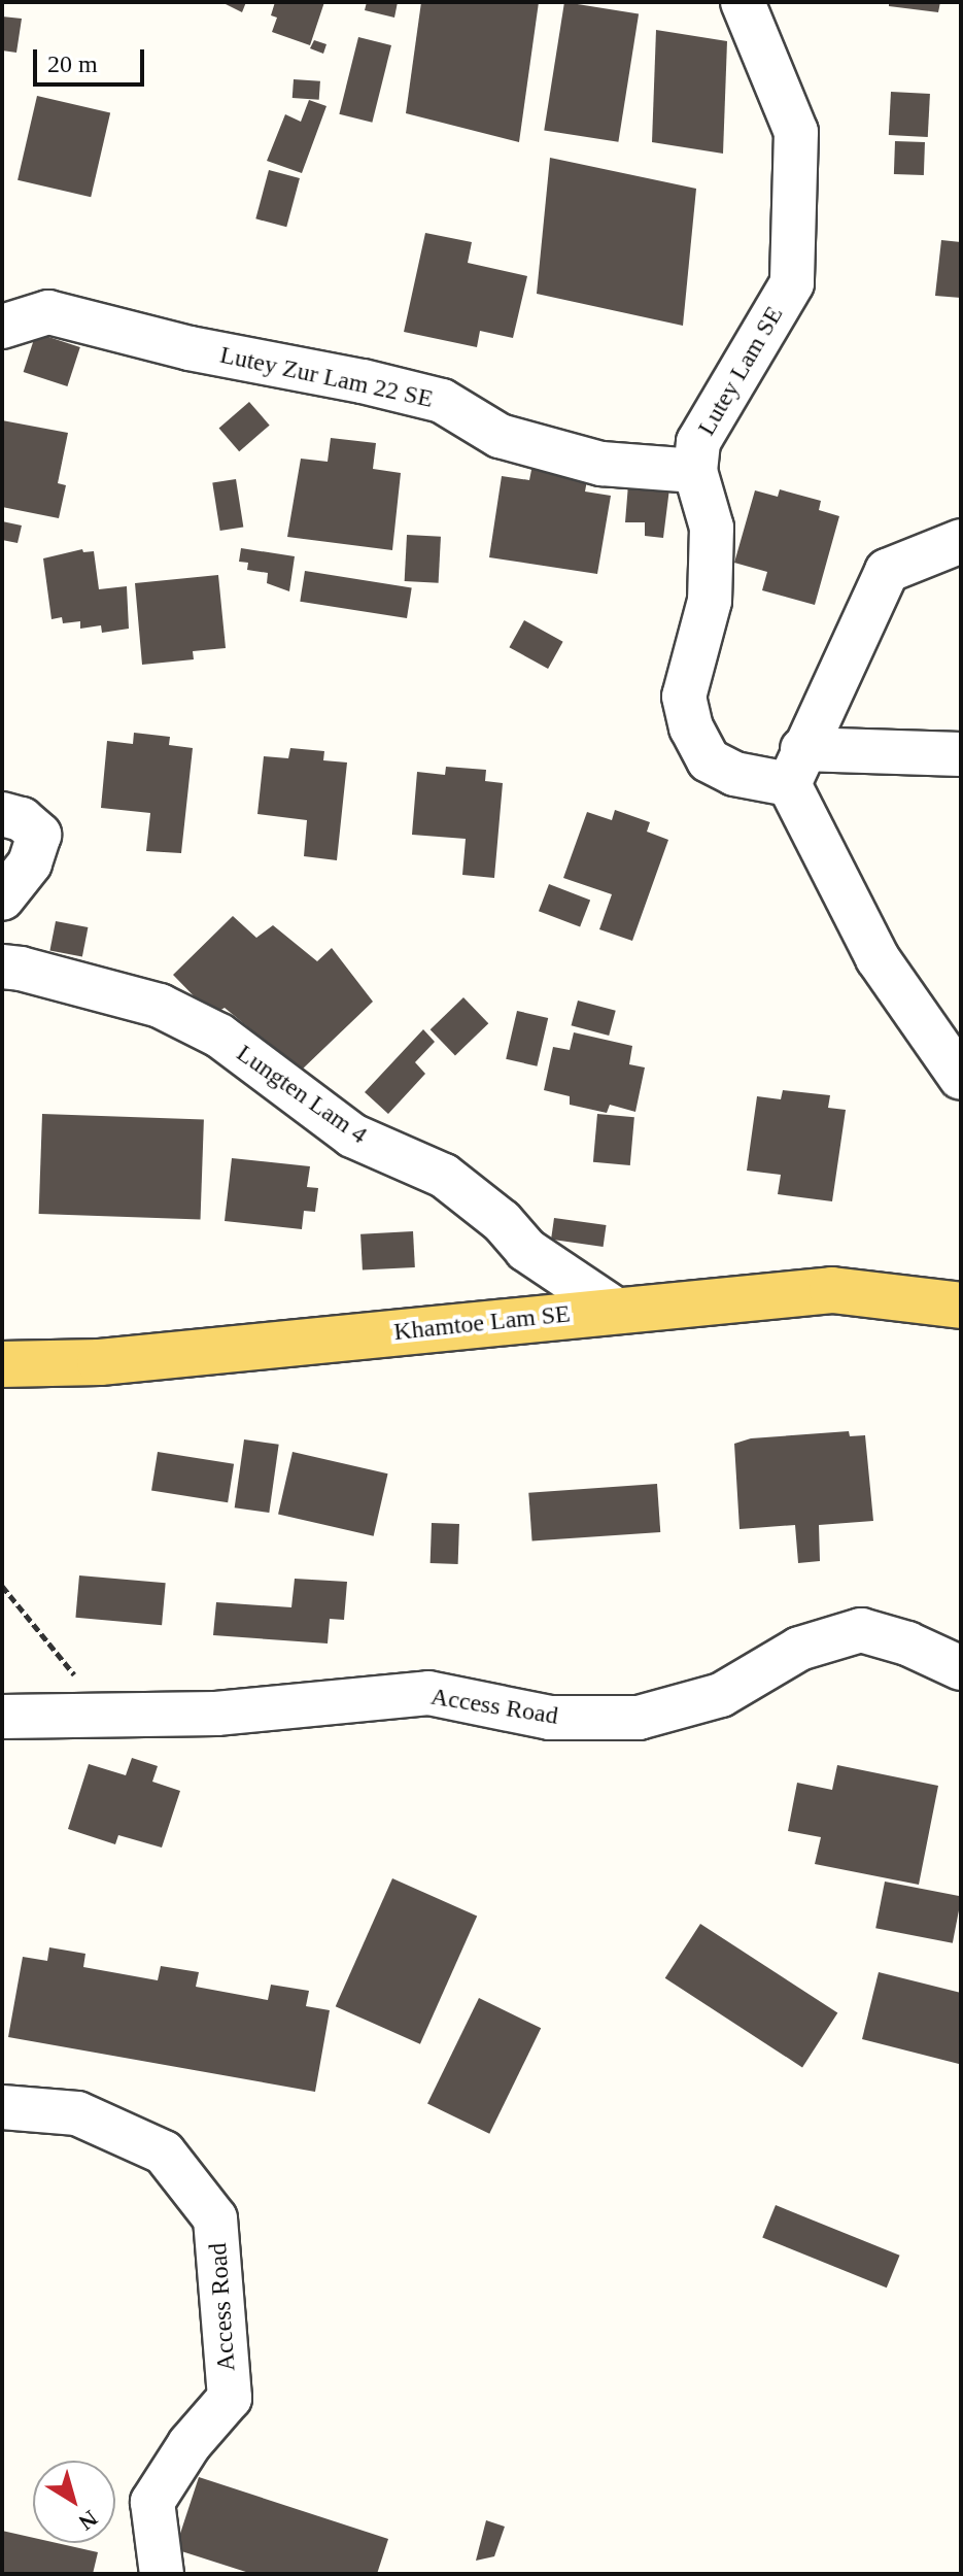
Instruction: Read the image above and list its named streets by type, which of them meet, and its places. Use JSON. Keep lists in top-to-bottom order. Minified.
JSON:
{"streets":{"main road":["Khamtoe Lam SE"],"street":["Lutey Lam SE","Lutey Zur Lam 22 SE","Lungten Lam 4","Access Road"]},"crossings":[["Lutey Lam SE","Lutey Zur Lam 22 SE"],["Lungten Lam 4","Khamtoe Lam SE"]],"scale_bar":"20 m","north":"bottom right"}
